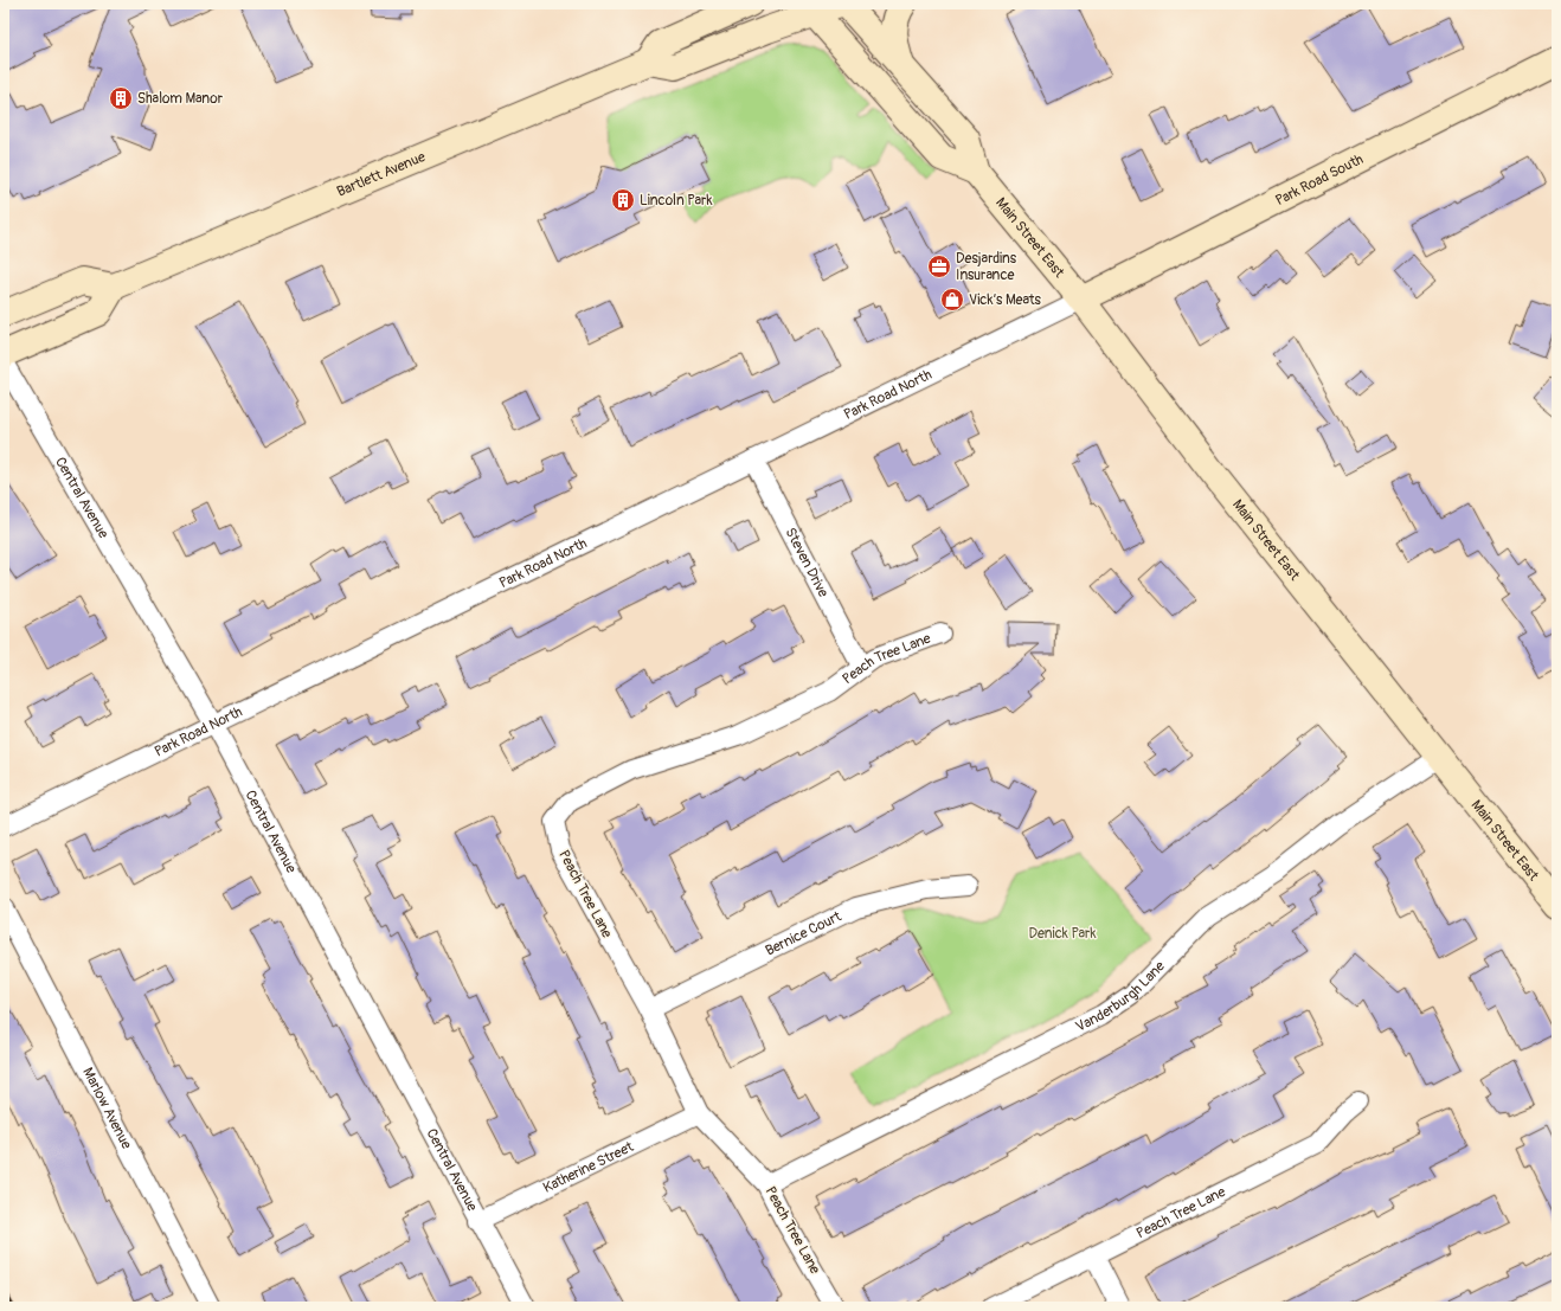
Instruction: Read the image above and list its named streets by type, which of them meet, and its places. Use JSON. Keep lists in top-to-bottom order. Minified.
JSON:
{"streets":{"main road":["Bartlett Avenue","Park Road South","Main Street East"],"street":["Park Road North","Central Avenue","Steven Drive","Peach Tree Lane","Bernice Court","Vanderburgh Lane","Marlow Avenue","Katherine Street"]},"crossings":[["Park Road South","Main Street East"],["Park Road South","Park Road North"],["Main Street East","Park Road North"],["Main Street East","Vanderburgh Lane"],["Park Road North","Central Avenue"],["Park Road North","Steven Drive"],["Central Avenue","Katherine Street"],["Steven Drive","Peach Tree Lane"],["Peach Tree Lane","Bernice Court"],["Peach Tree Lane","Vanderburgh Lane"],["Peach Tree Lane","Katherine Street"]],"parks":["Denick Park"],"places":{"building":["Shalom Manor","Lincoln Park"],"office":["Desjardins Insurance"],"shop":["Vick’s Meats"]}}
